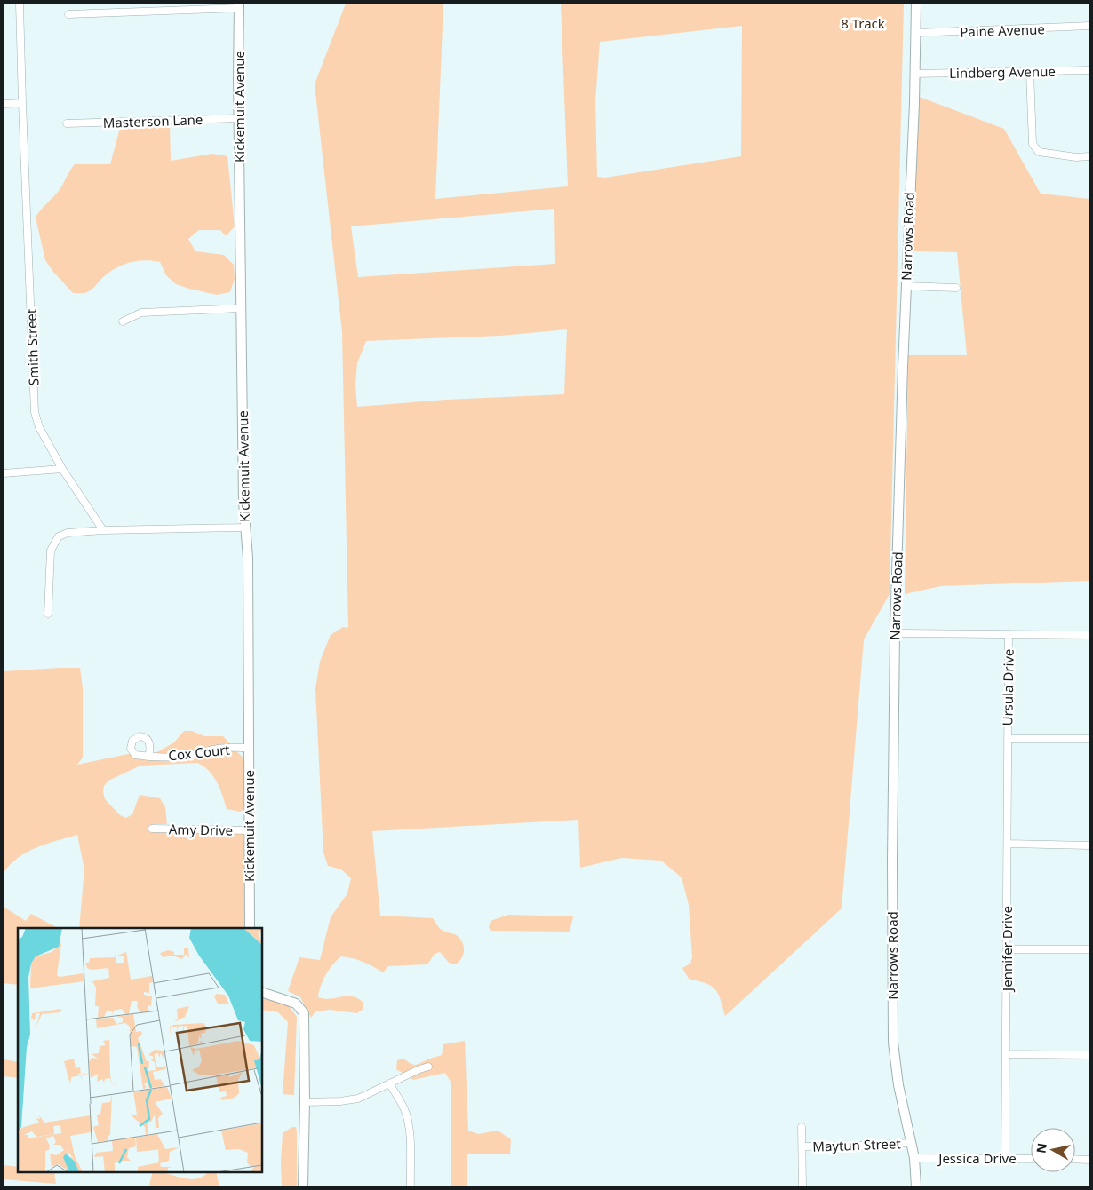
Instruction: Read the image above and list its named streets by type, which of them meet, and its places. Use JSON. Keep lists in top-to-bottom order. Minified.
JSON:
{"streets":{"street":["Paine Avenue","Lindberg Avenue","Kickemuit Avenue","Masterson Lane","Narrows Road","Smith Street","Ursula Drive","Cox Court","Amy Drive","Jennifer Drive","Maytun Street","Jessica Drive"]},"crossings":[["Paine Avenue","Narrows Road"],["Lindberg Avenue","Narrows Road"],["Kickemuit Avenue","Masterson Lane"],["Kickemuit Avenue","Cox Court"],["Kickemuit Avenue","Amy Drive"],["Narrows Road","Ursula Drive"],["Narrows Road","Maytun Street"],["Narrows Road","Jessica Drive"],["Ursula Drive","Jennifer Drive"],["Jennifer Drive","Jessica Drive"]],"parks":["8 Track"],"north":"left"}
